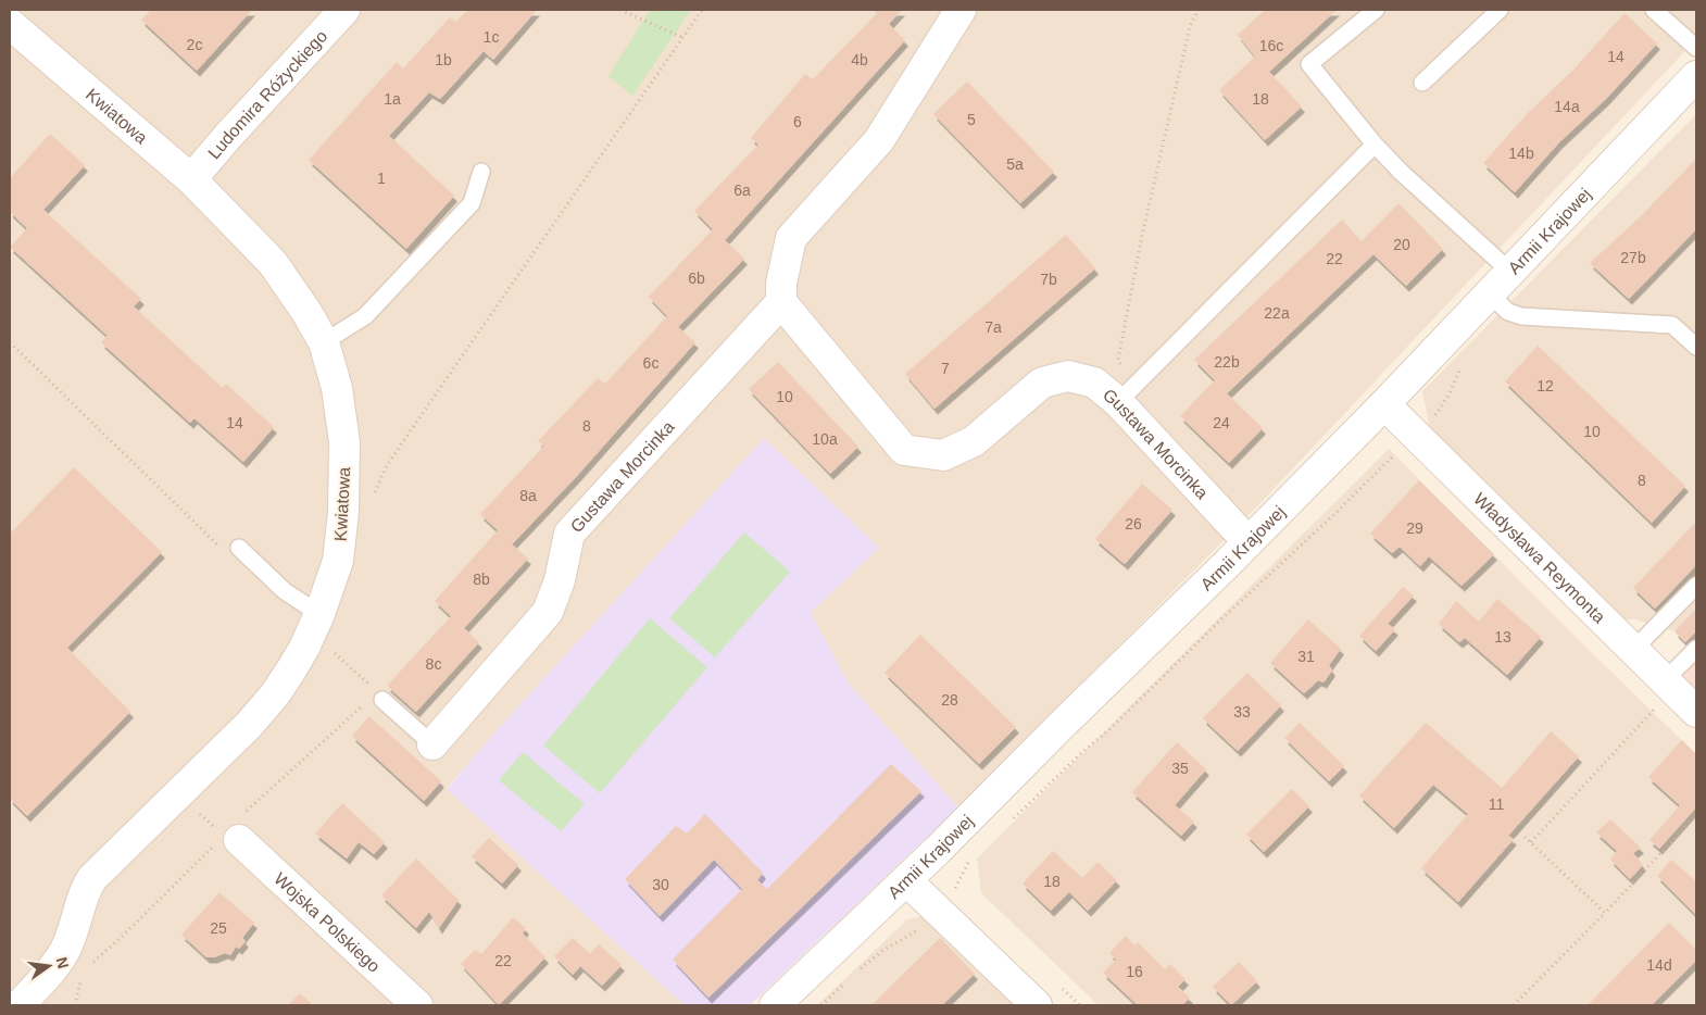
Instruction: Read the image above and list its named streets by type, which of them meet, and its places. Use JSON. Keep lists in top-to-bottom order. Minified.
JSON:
{"streets":{"street":["Ludomira Różyckiego","Kwiatowa","Armii Krajowej","Gustawa Morcinka","Władysława Reymonta","Wojska Polskiego"]},"crossings":[["Ludomira Różyckiego","Kwiatowa"],["Armii Krajowej","Gustawa Morcinka"],["Armii Krajowej","Władysława Reymonta"]],"house_numbers":["1c","2c","16c","14","1b","4b","1a","18","14a","5","6","14b","5a","1","6a","20","27b","22","6b","7b","22a","7a","22b","6c","7","12","10","14","24","8","10","10a","8","8a","26","29","8b","13","31","8c","28","33","35","11","18","30","25","22","14d","16"],"north":"right"}
